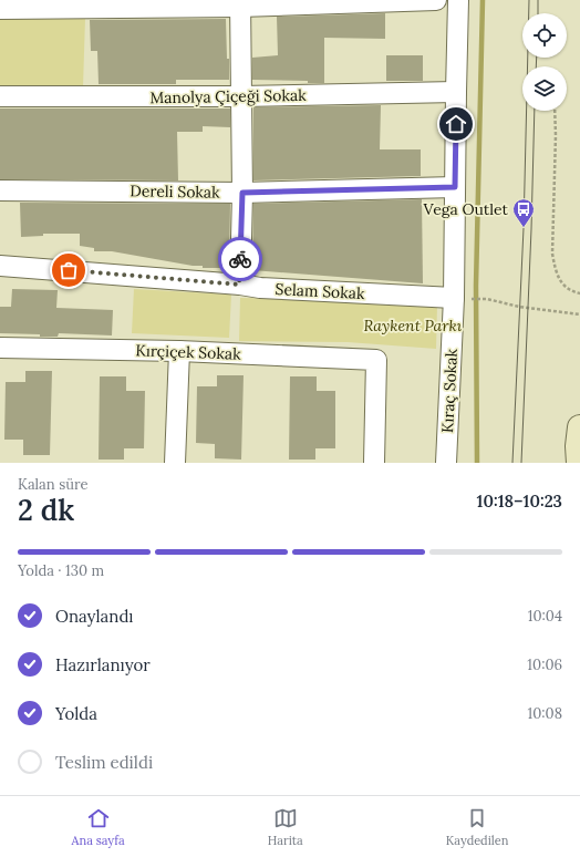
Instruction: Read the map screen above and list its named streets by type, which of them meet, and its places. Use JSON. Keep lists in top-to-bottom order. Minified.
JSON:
{"streets":{"street":["Manolya Çiçeği Sokak","Dereli Sokak","Selam Sokak","Kırçiçek Sokak","Kıraç Sokak"]},"crossings":[["Manolya Çiçeği Sokak","Kıraç Sokak"],["Dereli Sokak","Kıraç Sokak"],["Selam Sokak","Kıraç Sokak"]],"parks":["Raykent Parkı"],"places":{"bus stop":["Vega Outlet"]},"page":{"heading":["2 dk","Kalan süre","10:18–10:23"],"bar":"Yolda · 130 m","list":[["Onaylandı","10:04"],["Hazırlanıyor","10:06"],["Yolda","10:08"],"Teslim edildi"],"tabs":["Ana sayfa","Harita","Kaydedilen"]}}
